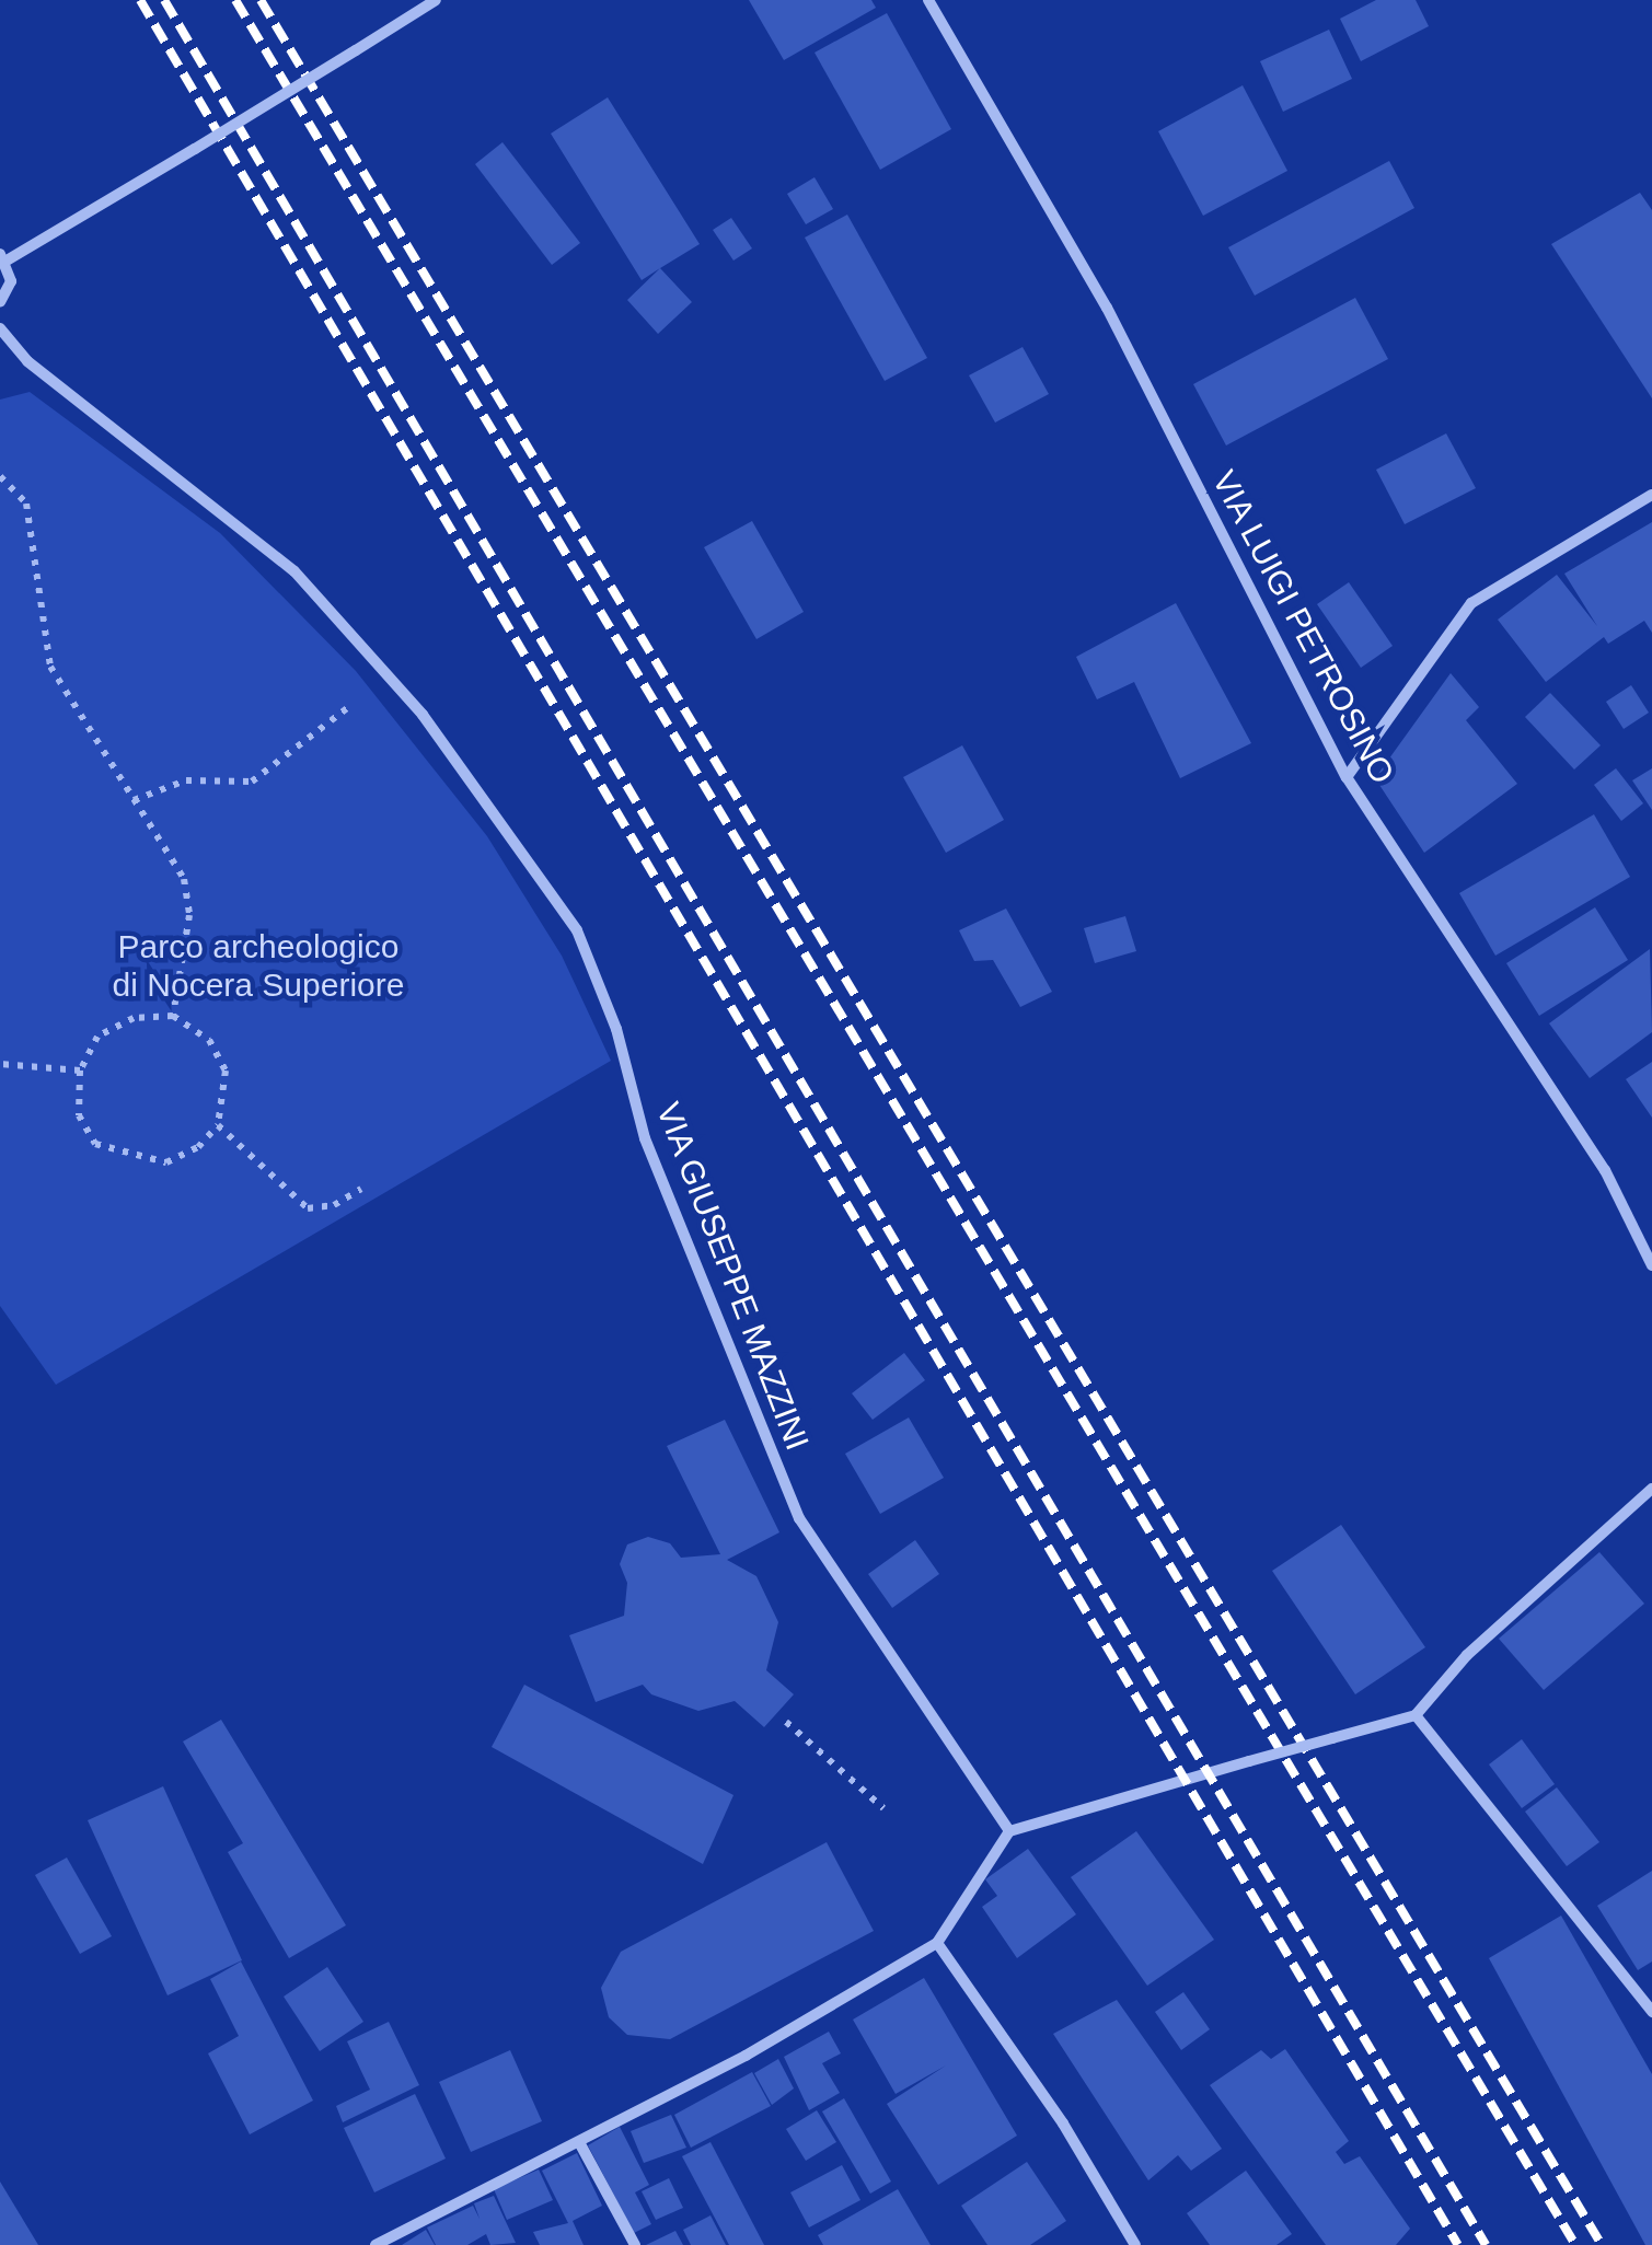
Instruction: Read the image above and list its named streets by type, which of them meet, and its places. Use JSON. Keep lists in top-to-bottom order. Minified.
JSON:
{"streets":{"street":["VIA LUIGI PETROSINO","VIA GIUSEPPE MAZZINI"]},"parks":["Parco archeologico di Nocera Superiore"]}
